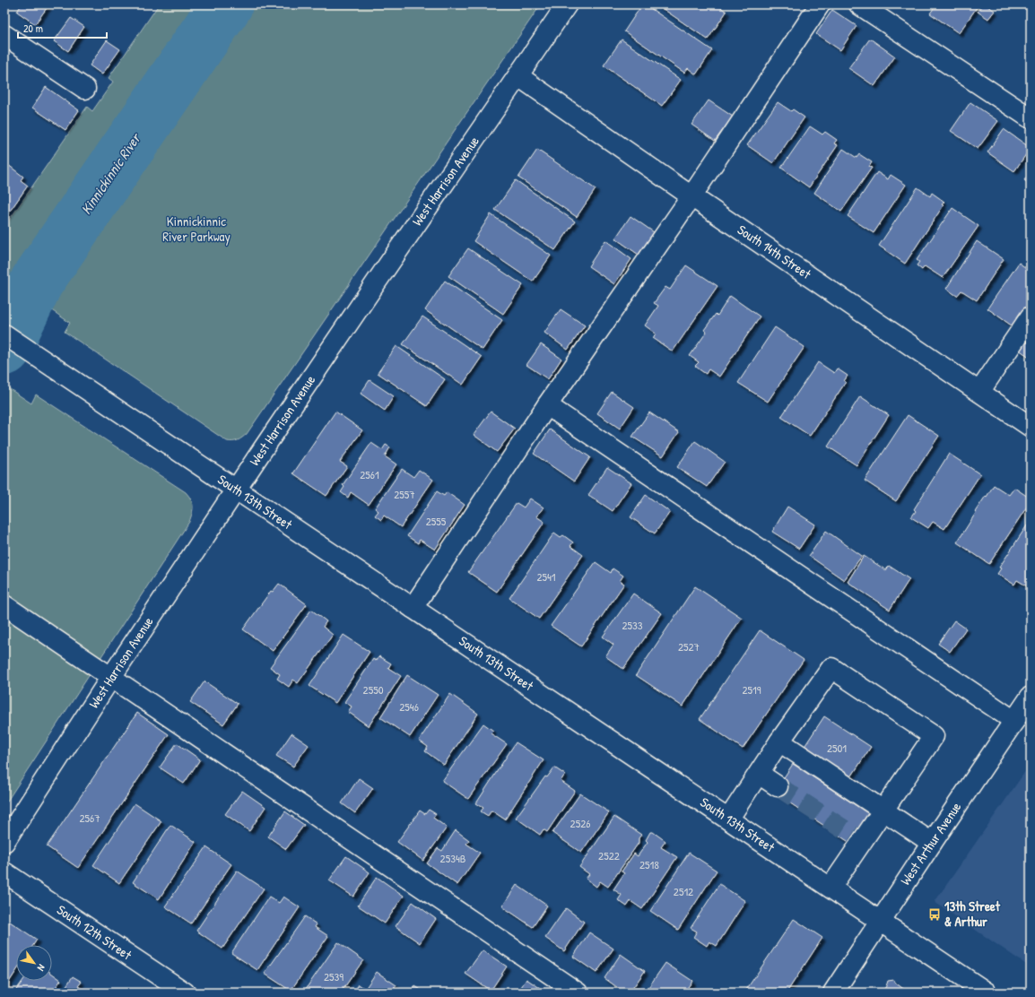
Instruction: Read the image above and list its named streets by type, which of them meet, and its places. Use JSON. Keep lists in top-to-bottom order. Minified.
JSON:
{"streets":{"street":["West Harrison Avenue","South 14th Street","South 13th Street","West Arthur Avenue","South 12th Street"]},"crossings":[["West Harrison Avenue","South 14th Street"],["West Harrison Avenue","South 13th Street"],["South 13th Street","West Arthur Avenue"]],"water":["Kinnickinnic River"],"parks":["Kinnickinnic River Parkway"],"places":{"bus stop":["13th Street & Arthur"]},"house_numbers":["2561","2557","2555","2541","2533","2527","2550","2519","2546","2501","2567","2526","2522","2534B","2518","2512","2539"],"scale_bar":"20 m","north":"bottom right"}
